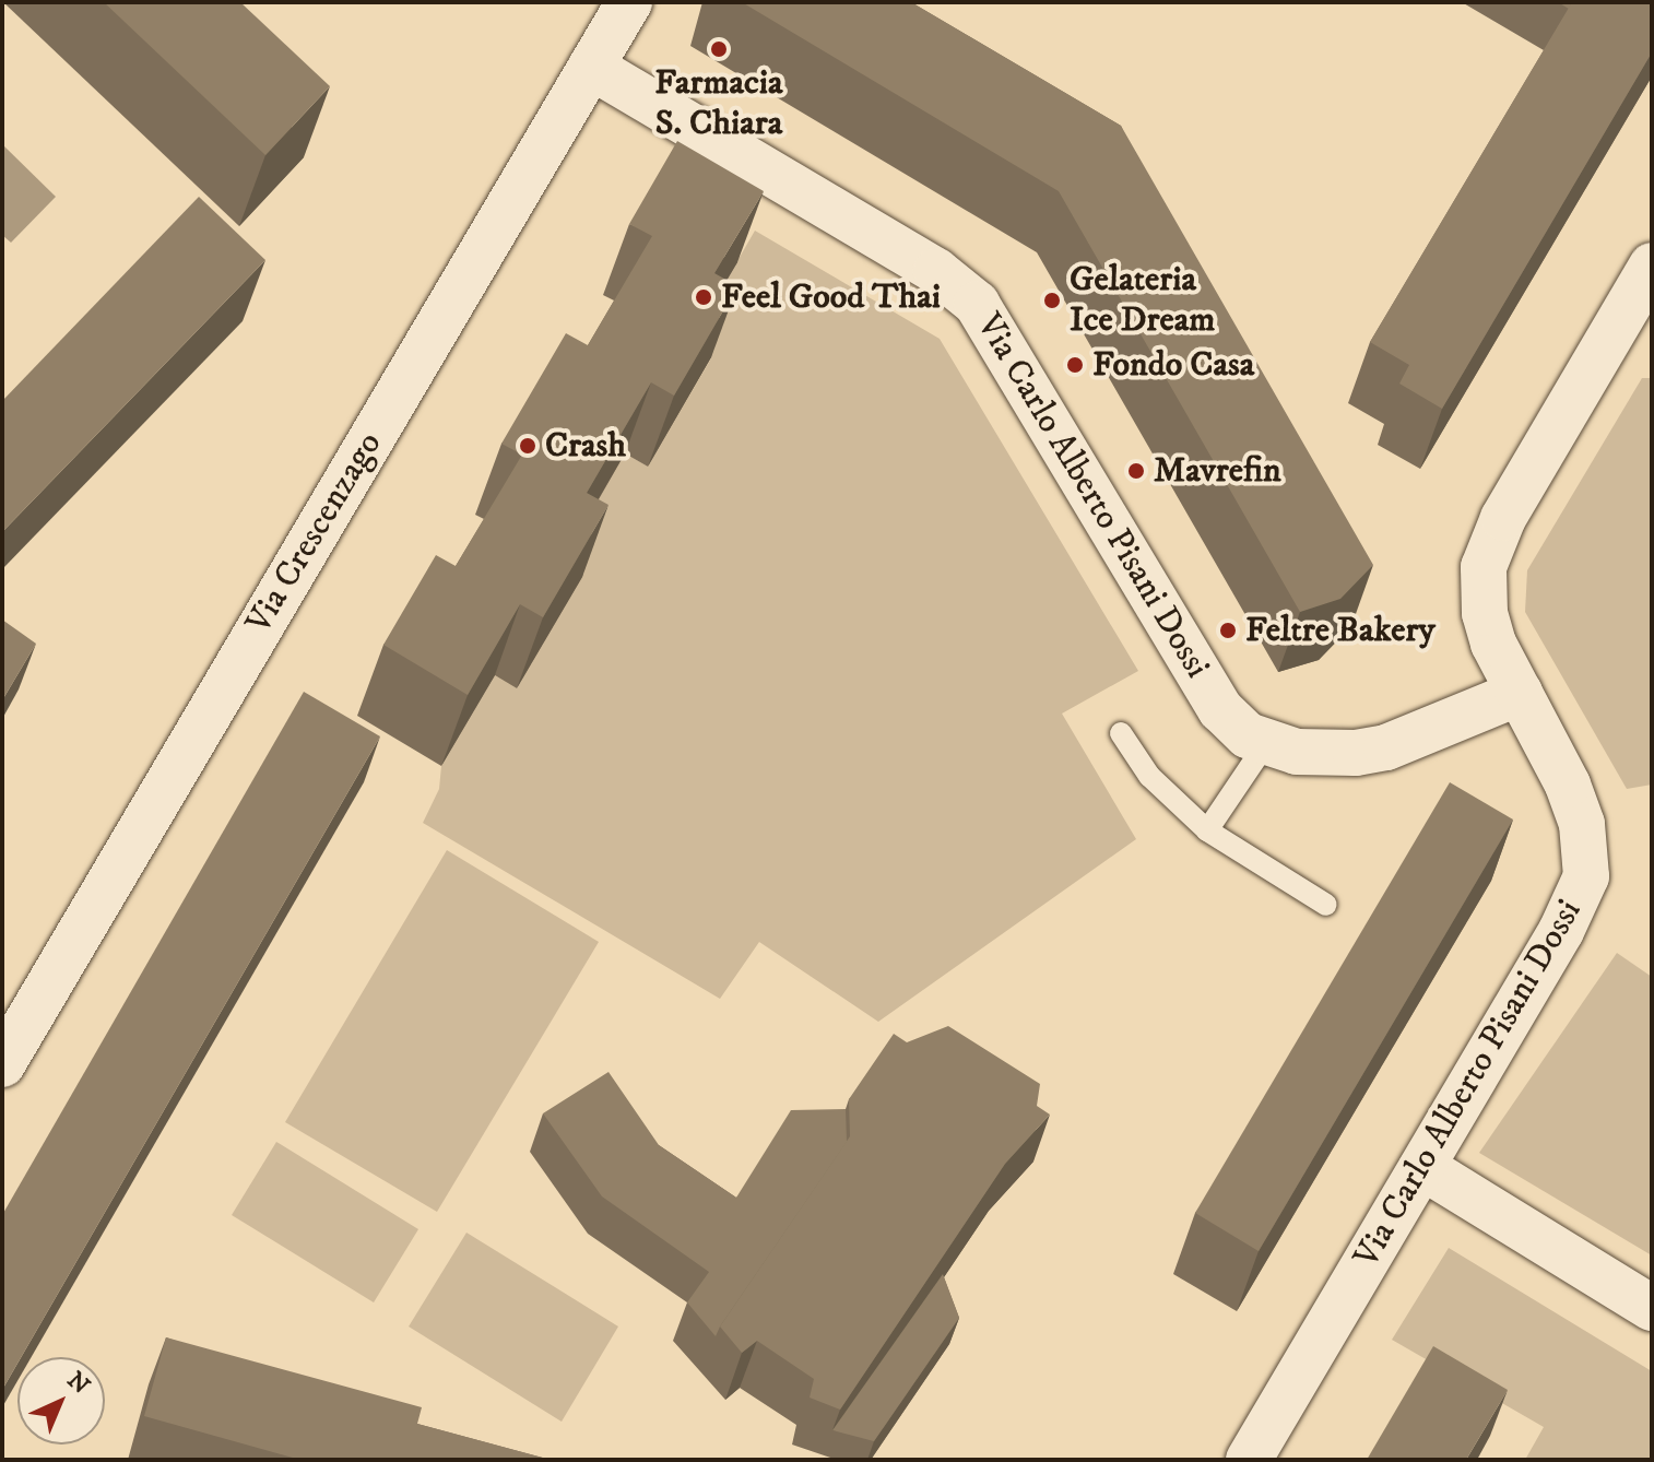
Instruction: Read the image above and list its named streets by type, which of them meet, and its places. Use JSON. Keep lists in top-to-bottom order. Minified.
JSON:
{"streets":{"street":["Via Carlo Alberto Pisani Dossi","Via Crescenzago"]},"crossings":[["Via Carlo Alberto Pisani Dossi","Via Crescenzago"]],"places":["Farmacia S. Chiara","Feel Good Thai","Gelateria Ice Dream","Fondo Casa","Crash","Mavrefin","Feltre Bakery"],"north":"top right"}
